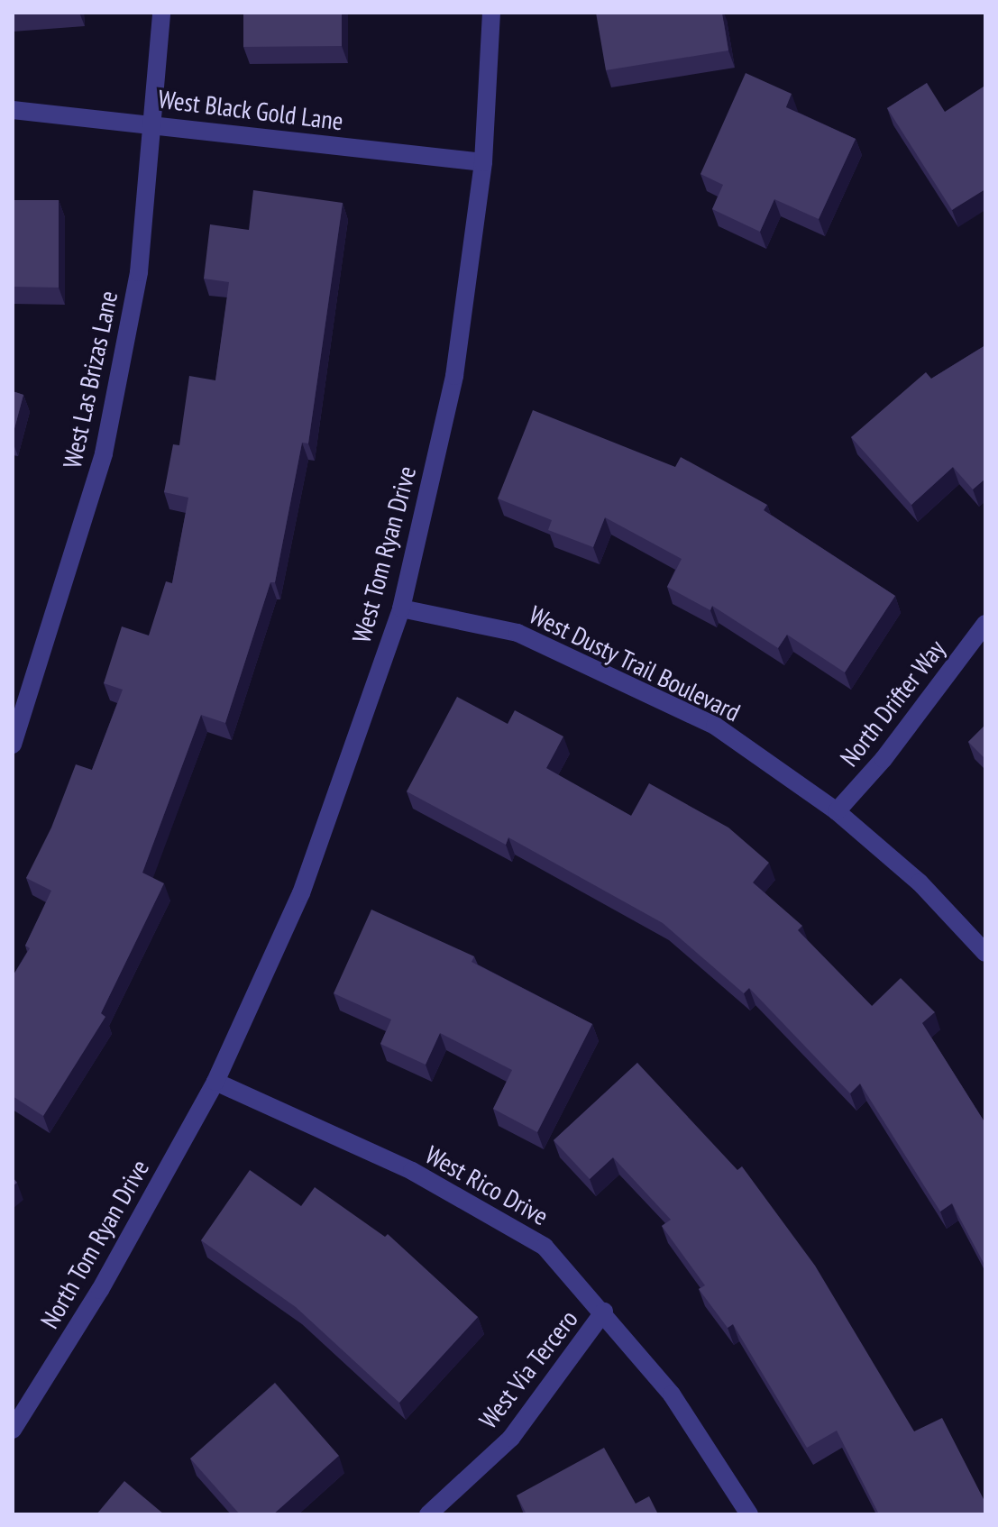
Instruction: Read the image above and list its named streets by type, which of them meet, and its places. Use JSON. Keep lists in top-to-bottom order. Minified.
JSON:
{"streets":{"street":["West Black Gold Lane","West Las Brizas Lane","West Tom Ryan Drive","West Dusty Trail Boulevard","North Drifter Way","West Rico Drive","North Tom Ryan Drive","West Via Tercero"]},"crossings":[["West Black Gold Lane","West Las Brizas Lane"],["West Black Gold Lane","West Tom Ryan Drive"],["West Tom Ryan Drive","West Dusty Trail Boulevard"],["West Tom Ryan Drive","West Rico Drive"],["West Tom Ryan Drive","North Tom Ryan Drive"],["West Dusty Trail Boulevard","North Drifter Way"],["West Rico Drive","North Tom Ryan Drive"],["West Rico Drive","West Via Tercero"]]}
